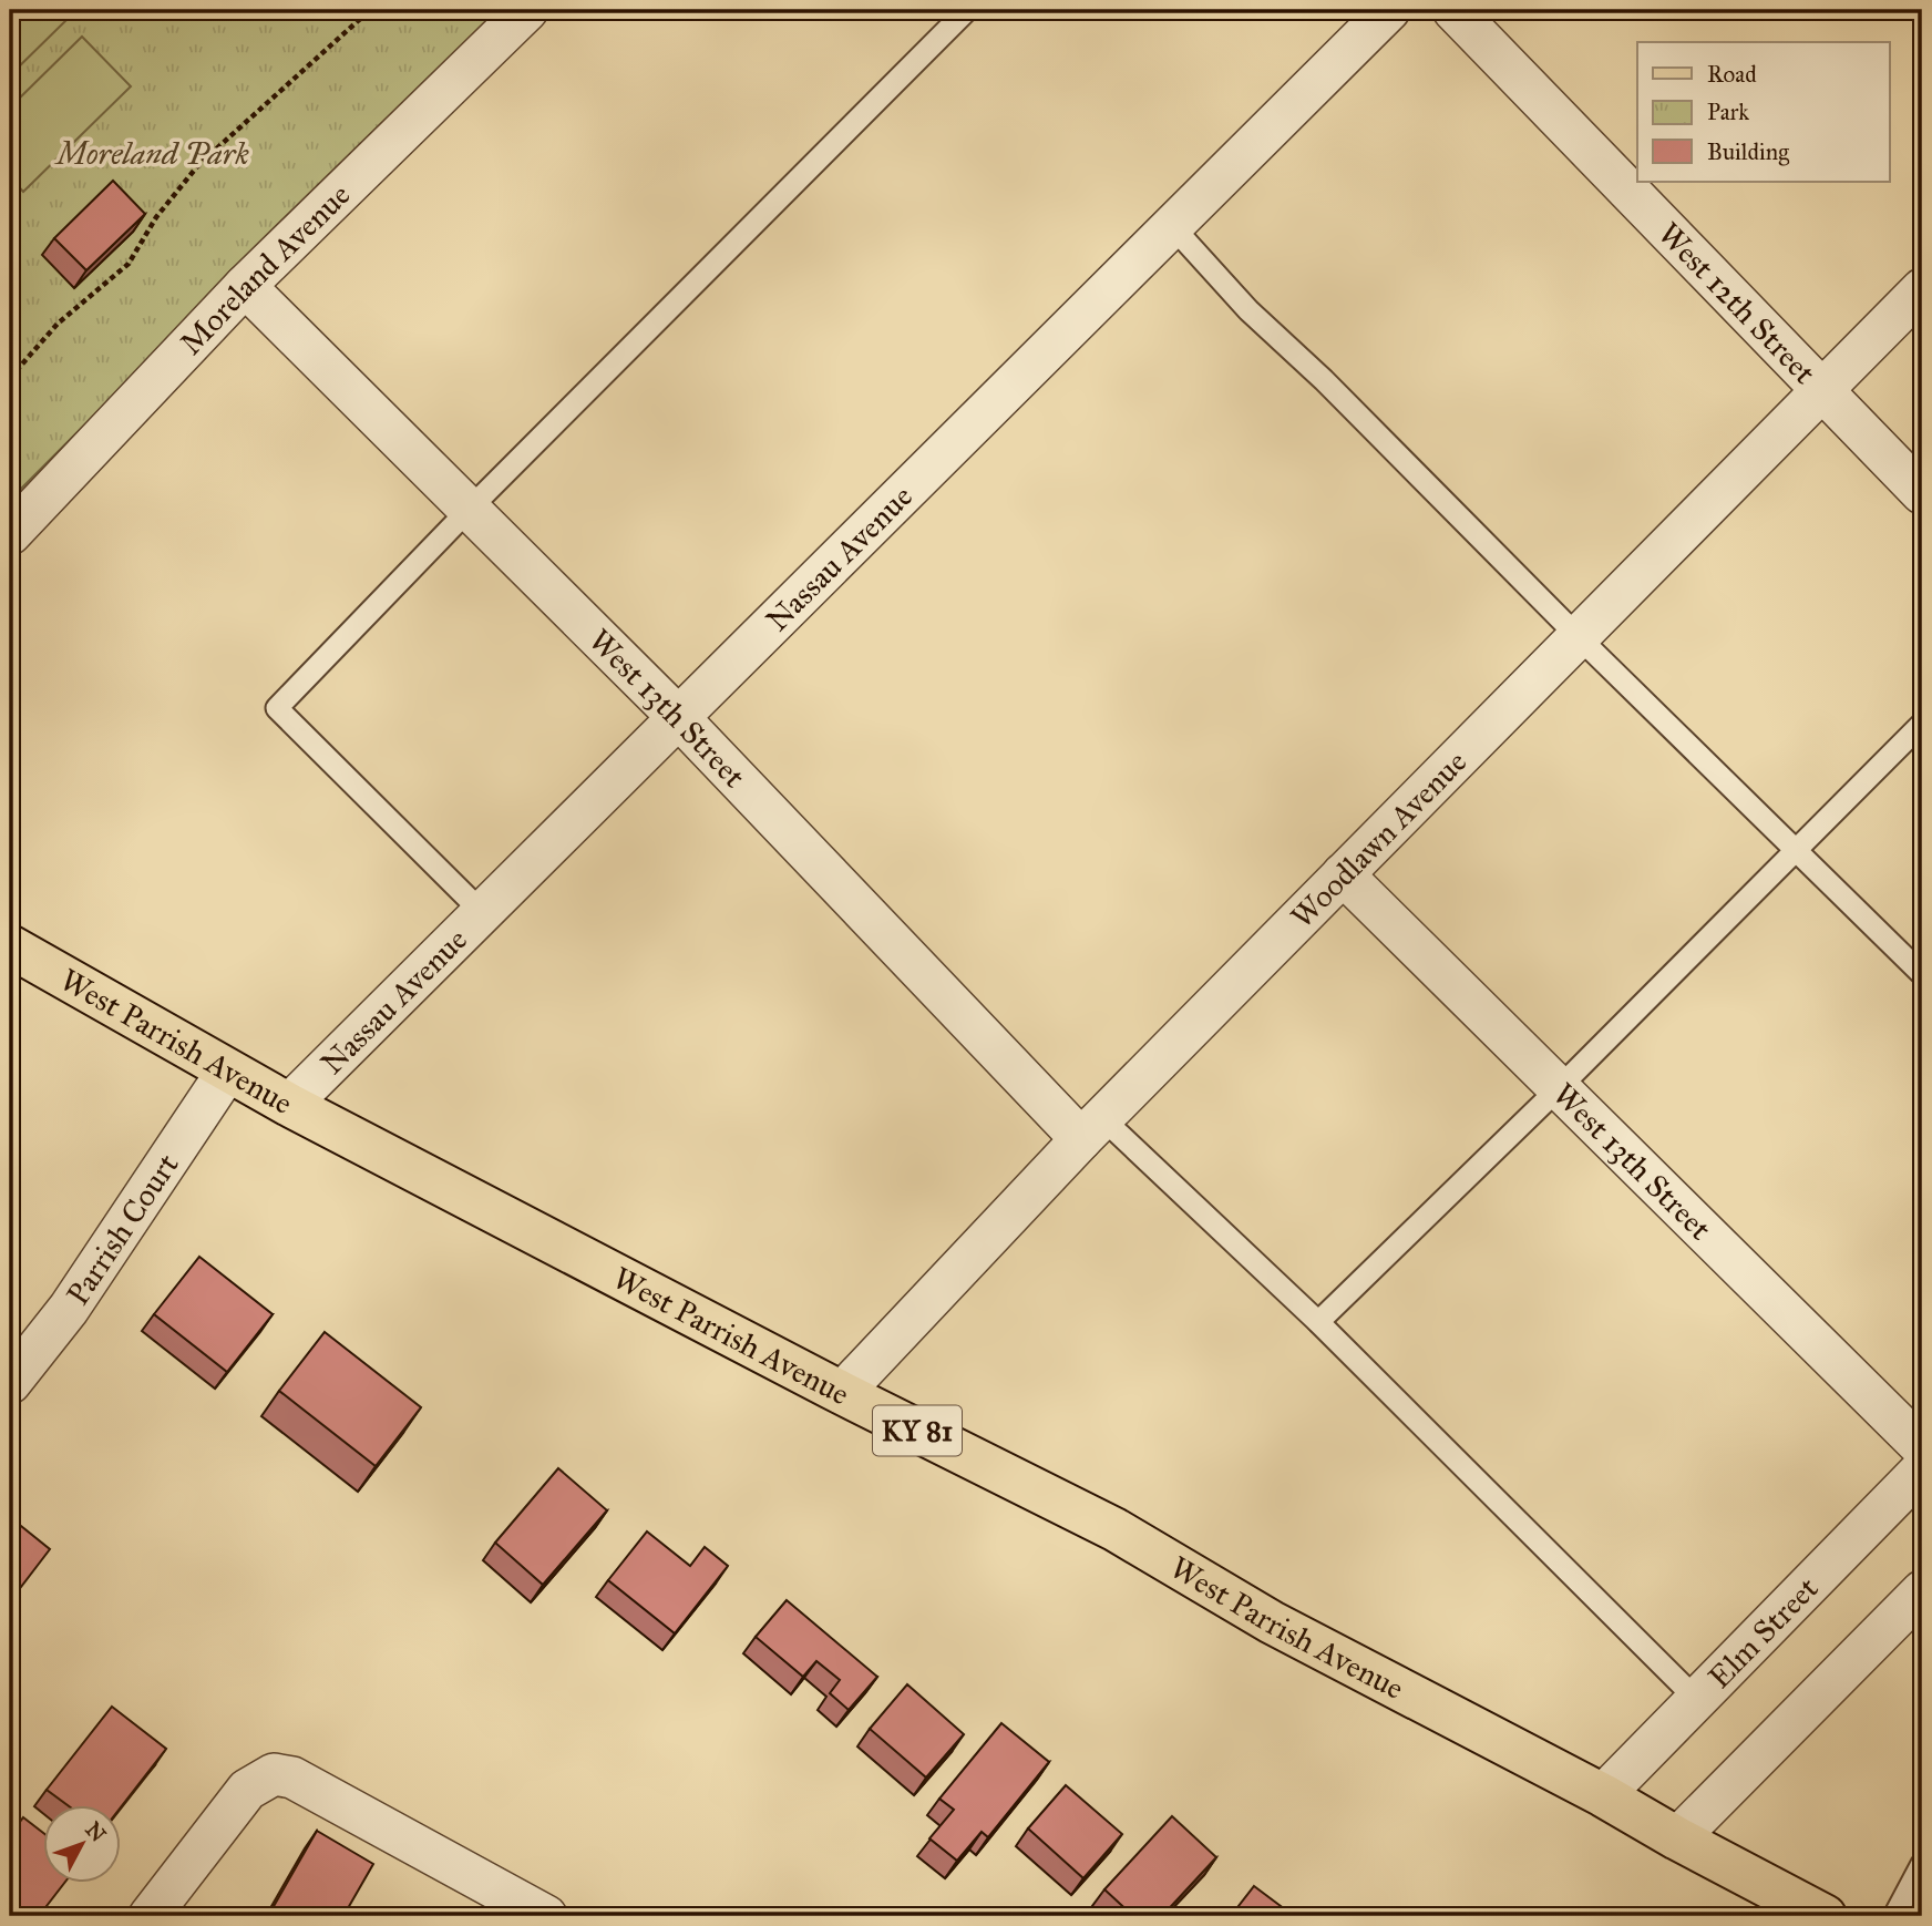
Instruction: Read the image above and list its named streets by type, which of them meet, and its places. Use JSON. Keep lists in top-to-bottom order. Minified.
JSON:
{"streets":{"main road":["West Parrish Avenue","KY 81"],"street":["Moreland Avenue","West 12th Street","Nassau Avenue","West 13th Street","Woodlawn Avenue","Parrish Court","Elm Street"]},"crossings":[["Moreland Avenue","West 13th Street"],["West 12th Street","Woodlawn Avenue"],["Nassau Avenue","West 13th Street"],["Nassau Avenue","West Parrish Avenue"],["West 13th Street","Woodlawn Avenue"],["Woodlawn Avenue","West Parrish Avenue"],["West Parrish Avenue","Parrish Court"],["West Parrish Avenue","Elm Street"]],"parks":["Moreland Park"],"legend":["Road","Park","Building"],"north":"top right"}
